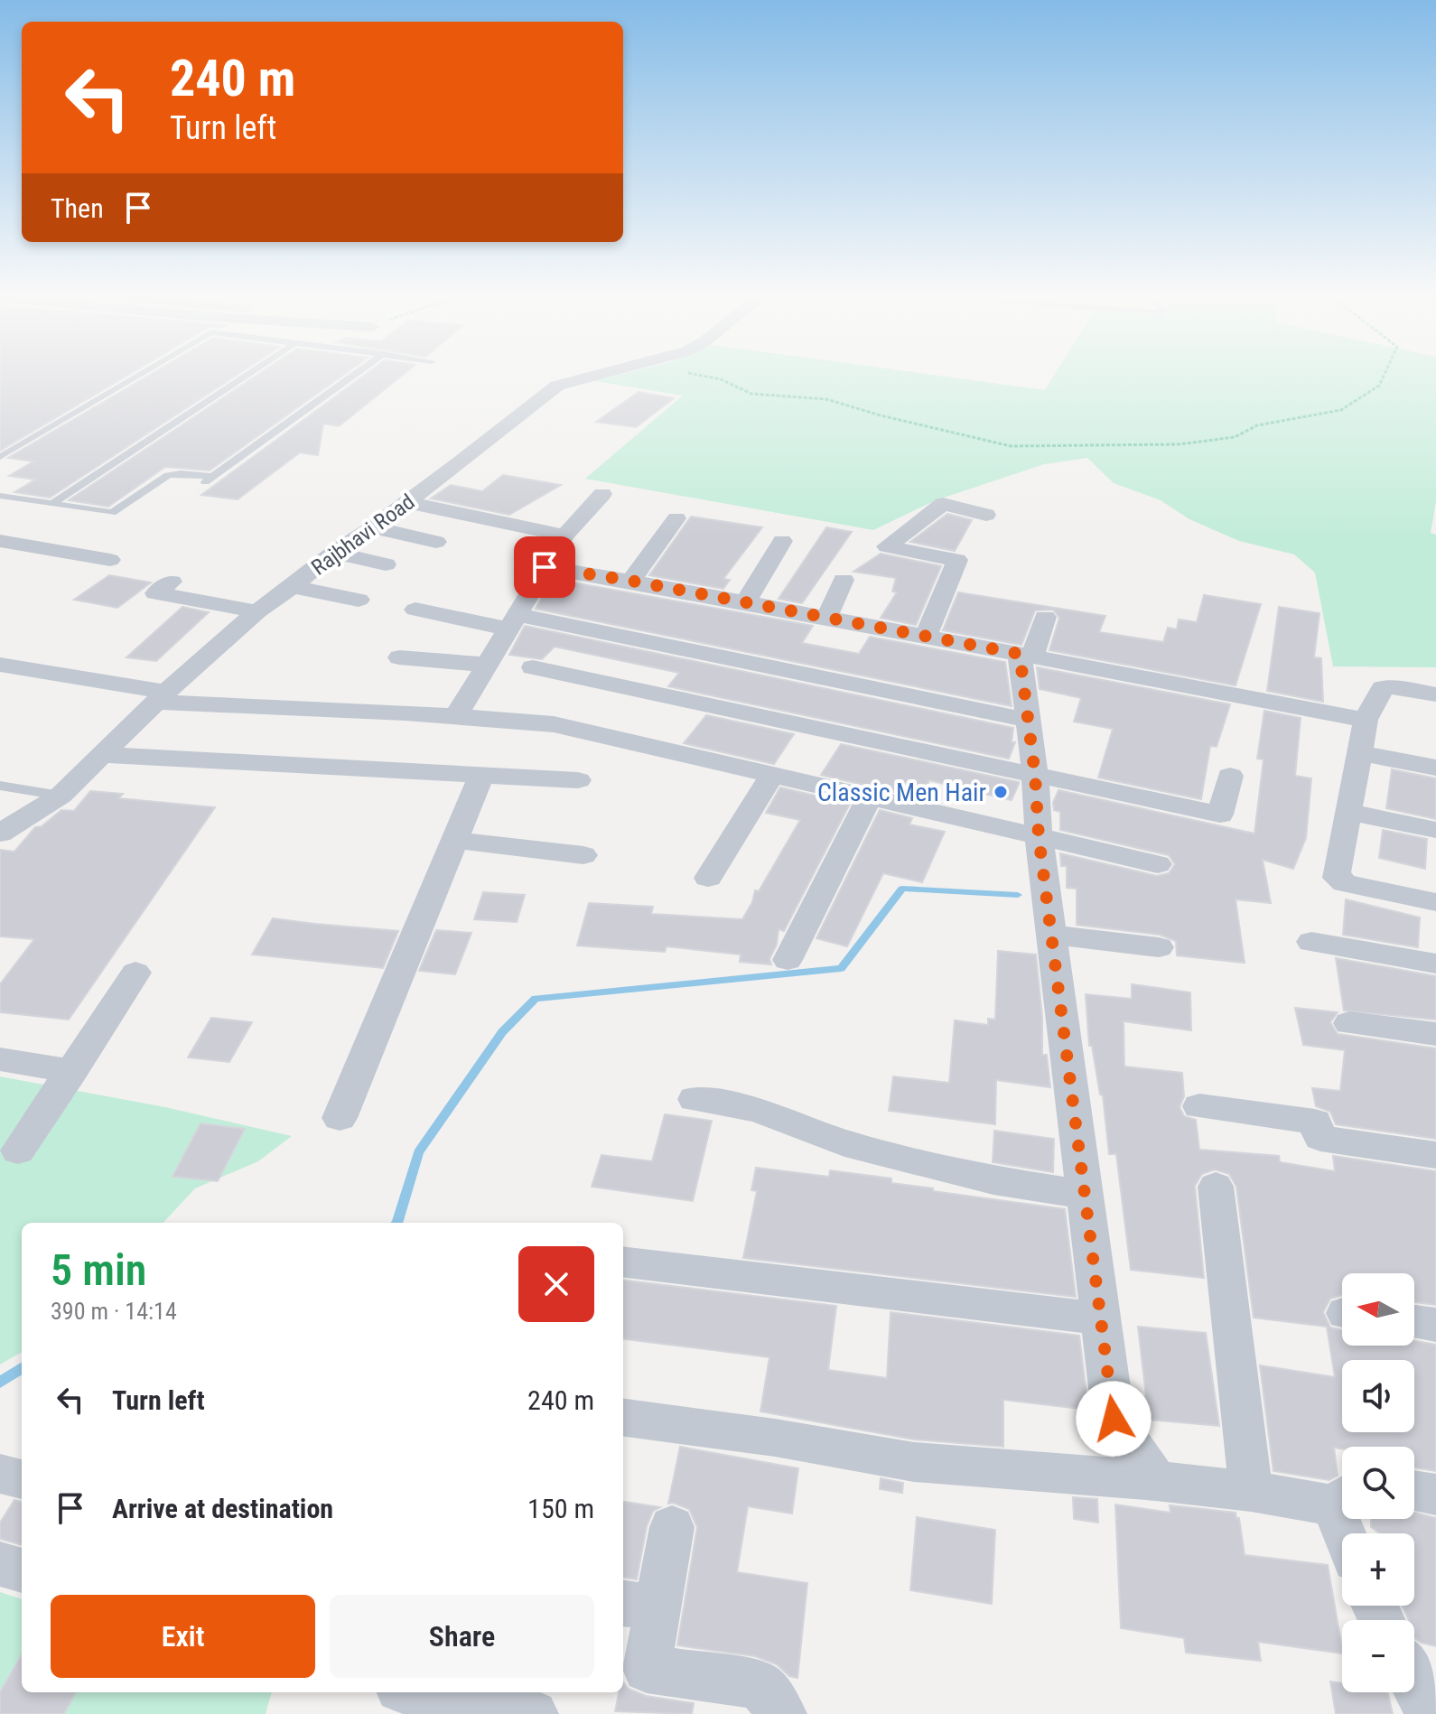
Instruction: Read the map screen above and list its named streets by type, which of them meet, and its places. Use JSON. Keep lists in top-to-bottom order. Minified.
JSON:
{"streets":{"street":["Rajbhavi Road"]},"places":["Classic Men Hair"],"north":"left","page":{"turn":["240 m","Turn left"],"then":"Then","heading":["5 min","390 m · 14:14"],"map_buttons":["+","−"],"list":[{"name":"Turn left","value":"240 m"},{"name":"Arrive at destination","value":"150 m"}],"buttons":["Exit","Share"]}}
